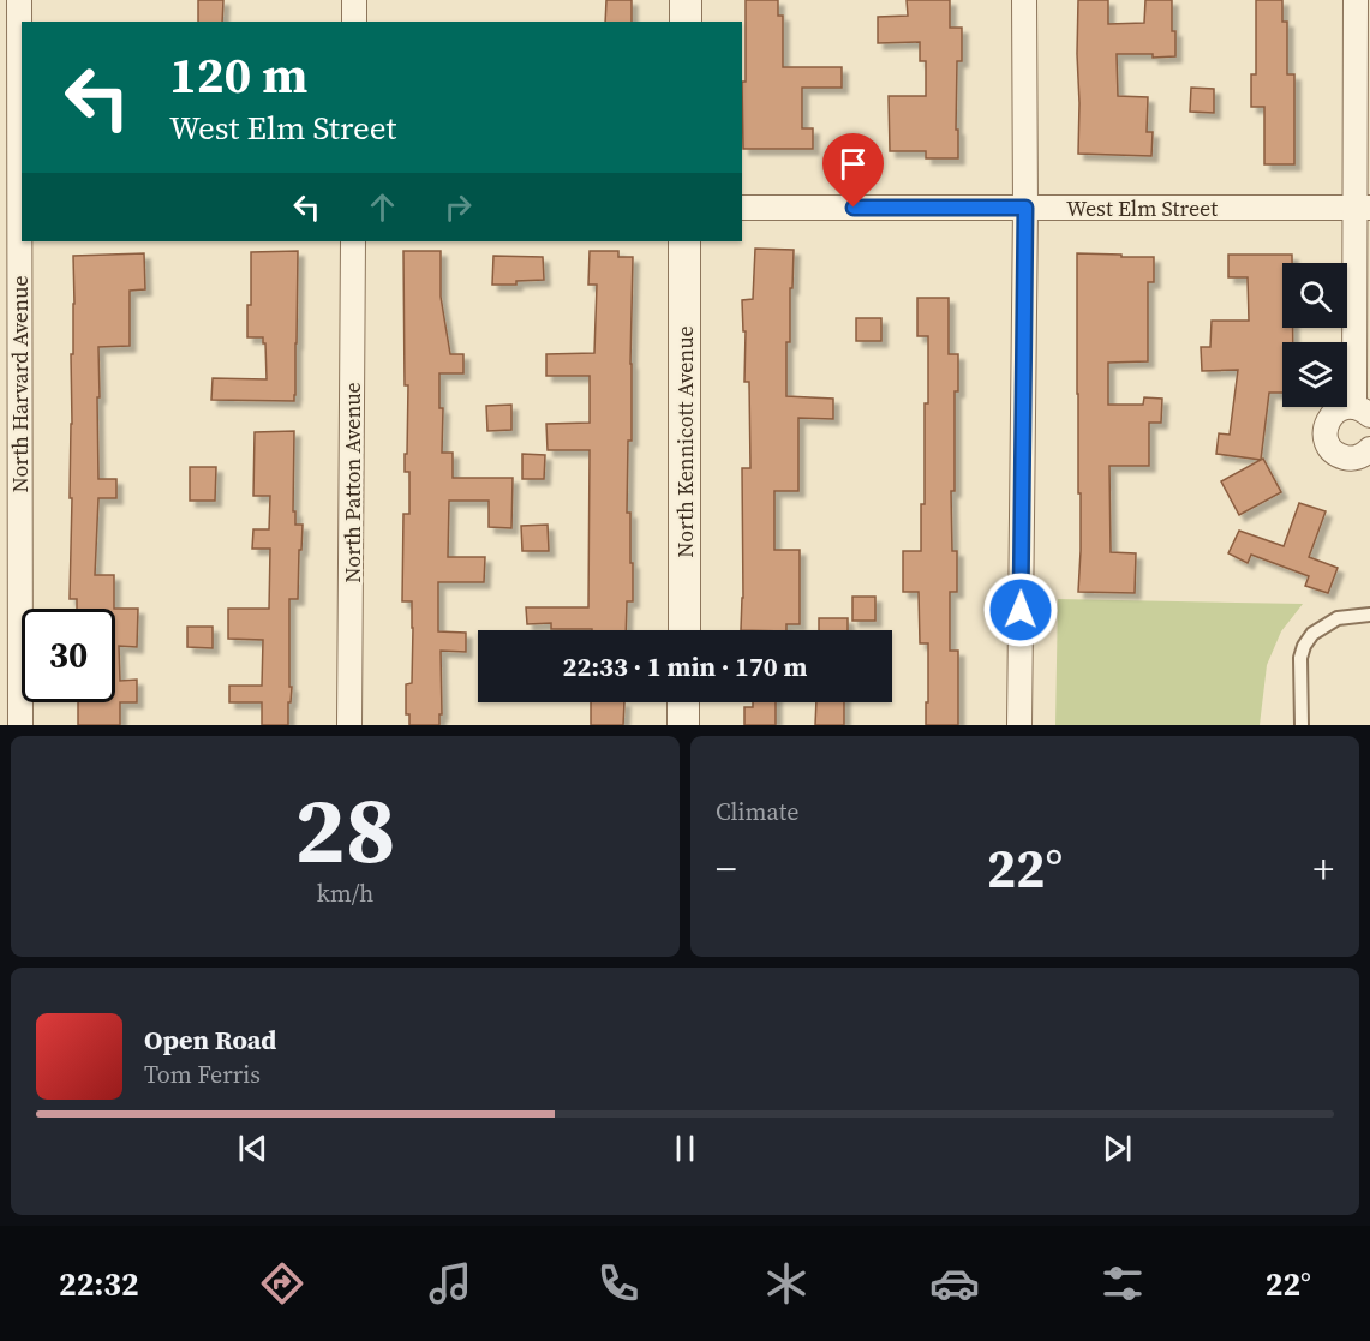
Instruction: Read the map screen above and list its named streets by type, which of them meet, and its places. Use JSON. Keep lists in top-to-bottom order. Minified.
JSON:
{"streets":{"street":["West Elm Street","North Harvard Avenue","North Kennicott Avenue","North Patton Avenue"]},"page":{"turn":["120 m","West Elm Street"],"limit":"30","trip":"22:33 · 1 min · 170 m","tile":[["28","km/h"],"Climate"],"heat":["−","22°","+"],"song":["Open Road","Tom Ferris"],"tabs":["22:32","22°"]}}
